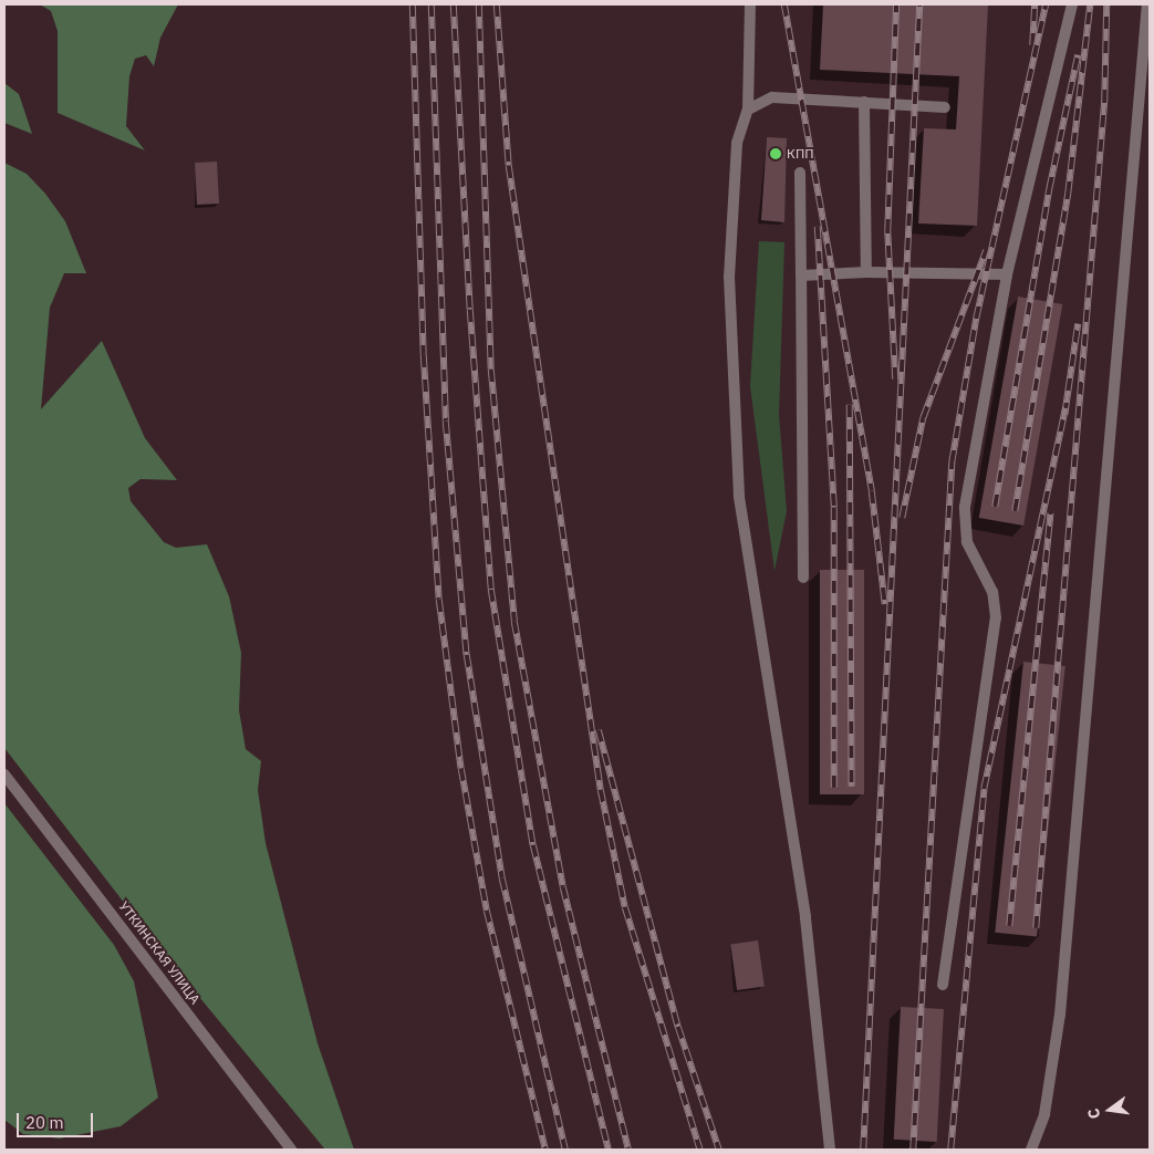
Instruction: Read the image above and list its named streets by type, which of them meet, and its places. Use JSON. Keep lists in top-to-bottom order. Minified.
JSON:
{"streets":{"street":["УТКИНСКАЯ УЛИЦА"]},"places":["КПП"],"scale_bar":"20 m","north":"left"}
